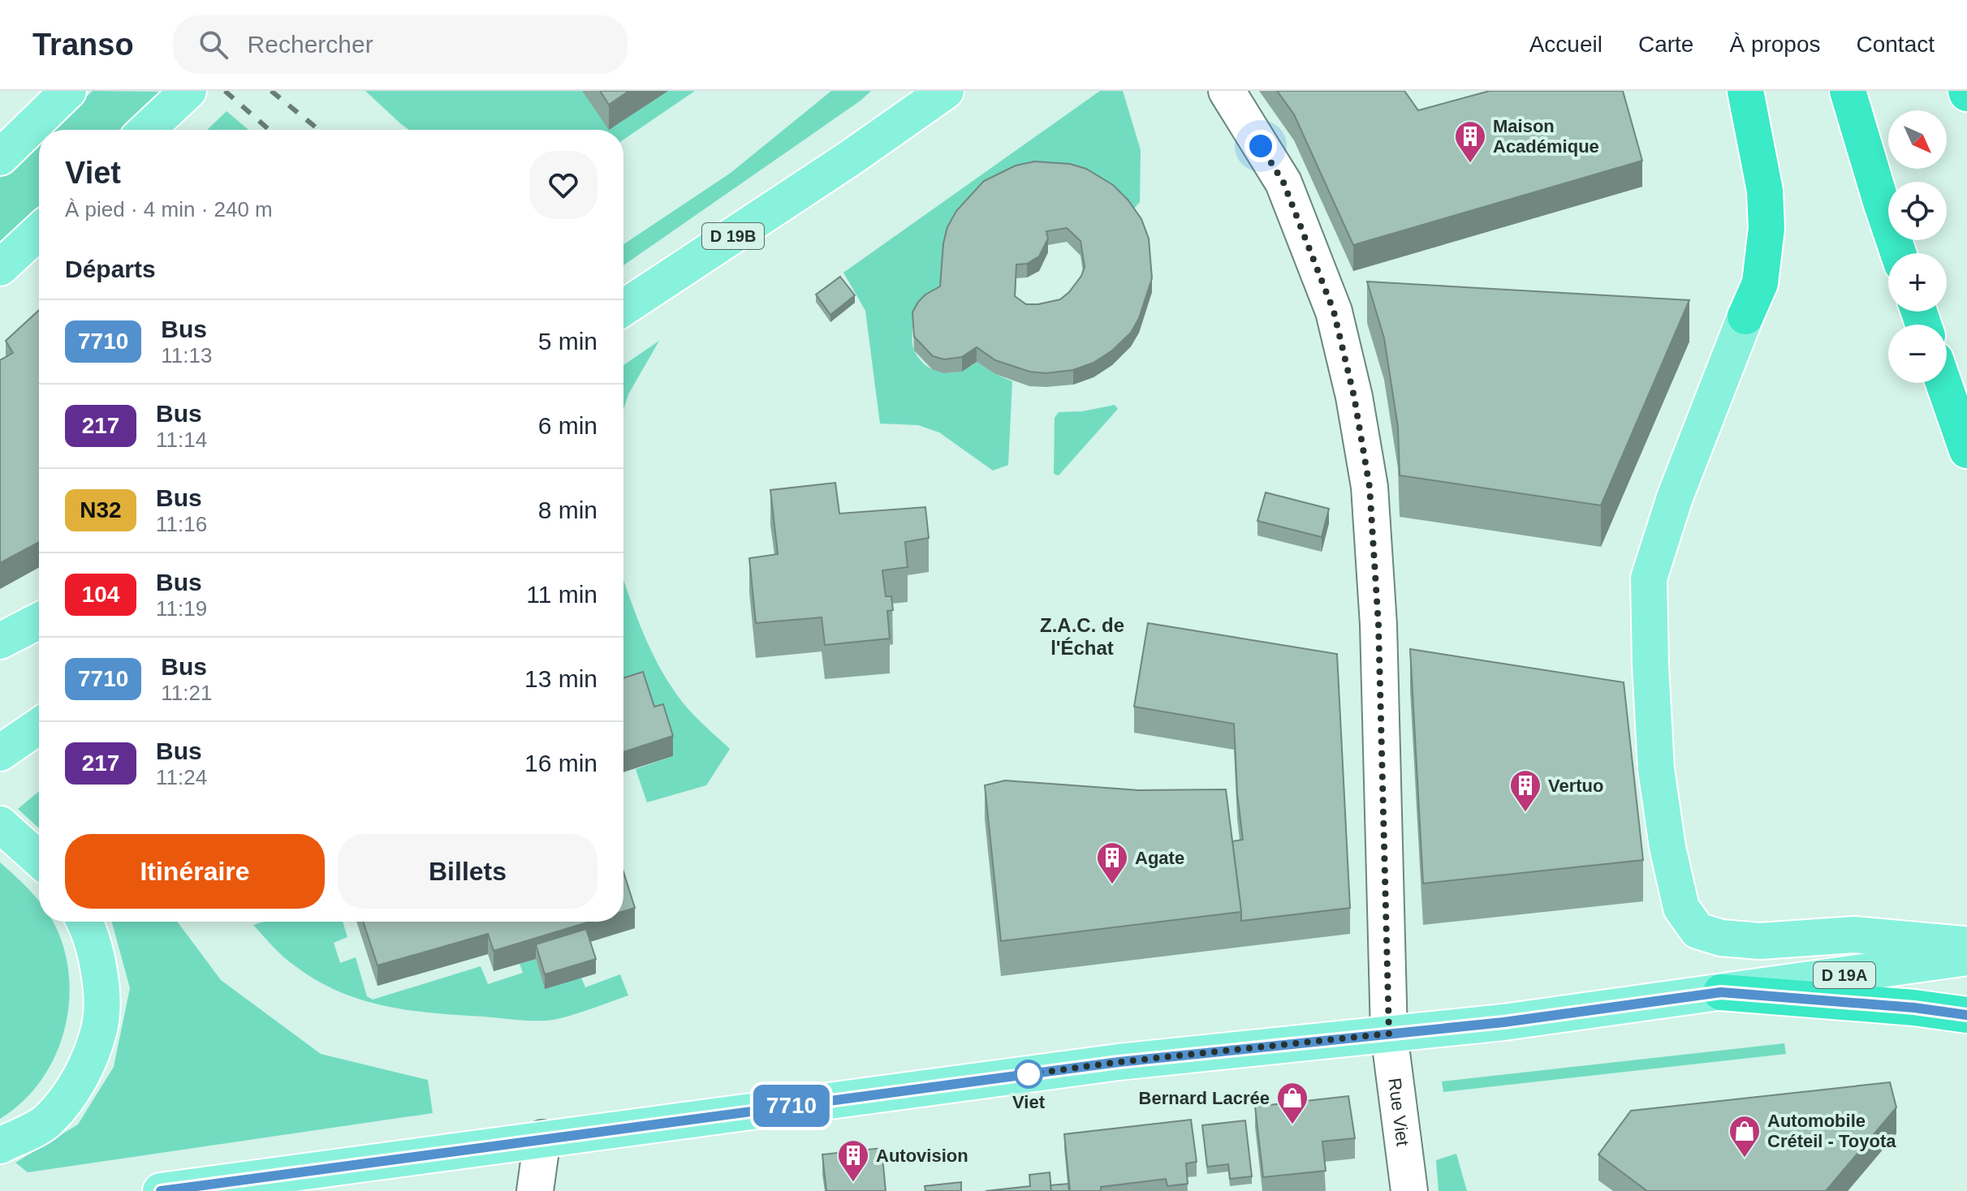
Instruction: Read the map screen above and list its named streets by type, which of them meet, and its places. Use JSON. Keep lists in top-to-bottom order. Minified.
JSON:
{"streets":{"main road":["D 19B","D 19A"],"street":["Rue Viet"]},"crossings":[["D 19A","Rue Viet"]],"districts":["Z.A.C. de l'Échat"],"places":{"building":["Maison Académique","Vertuo","Agate","Autovision"],"other":["Viet"],"shop":["Bernard Lacrée","Automobile Créteil - Toyota"]},"lines":["bus line 7710"],"north":"bottom right","page":{"header":"Transo","search":"Rechercher","nav":["Accueil","Carte","À propos","Contact"],"on_map":"7710","map_buttons":["+","−"],"heading":[["Viet","À pied · 4 min · 240 m"],"Départs"],"list":[{"mark":"7710","name":"Bus","note":"11:13","value":"5 min"},{"mark":"217","name":"Bus","note":"11:14","value":"6 min"},{"mark":"N32","name":"Bus","note":"11:16","value":"8 min"},{"mark":"104","name":"Bus","note":"11:19","value":"11 min"},{"mark":"7710","name":"Bus","note":"11:21","value":"13 min"},{"mark":"217","name":"Bus","note":"11:24","value":"16 min"}],"buttons":["Itinéraire","Billets"]}}
